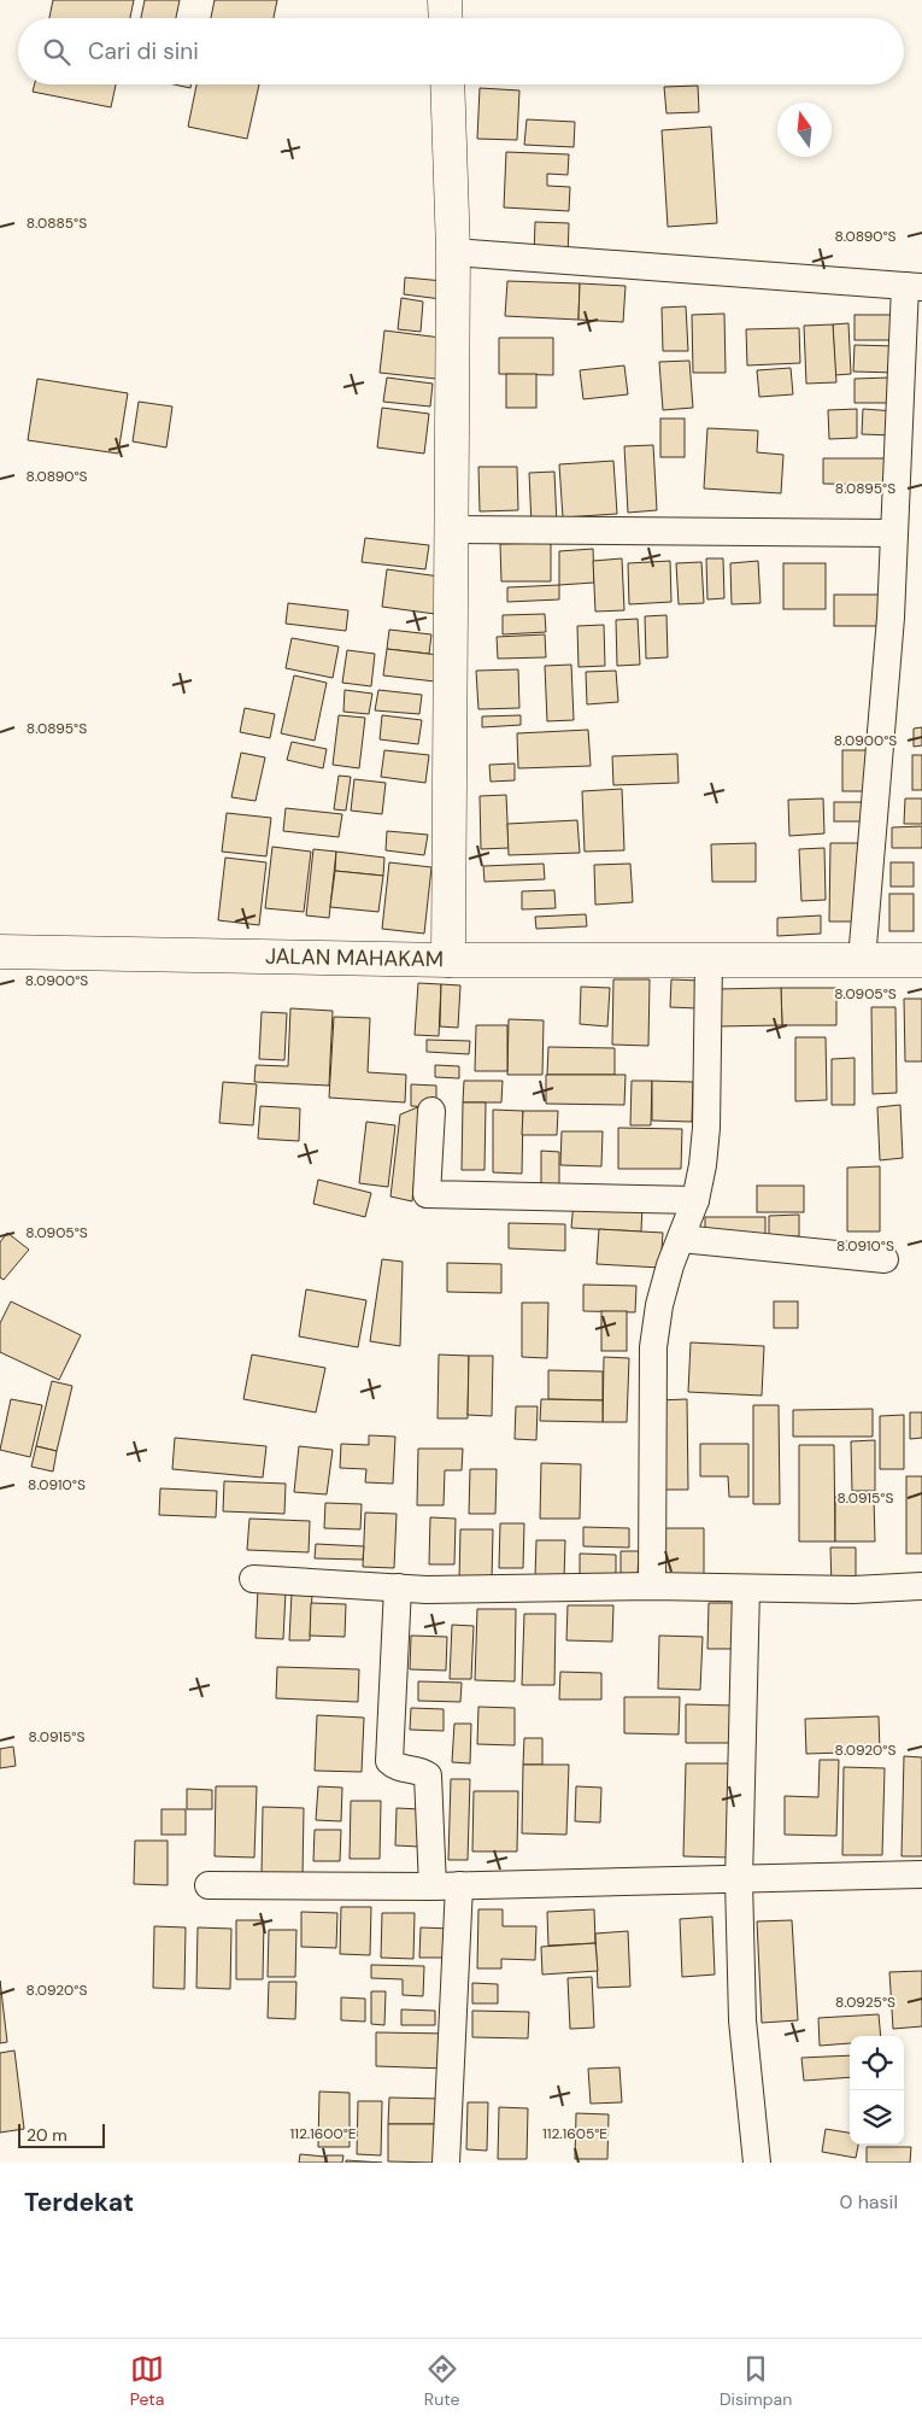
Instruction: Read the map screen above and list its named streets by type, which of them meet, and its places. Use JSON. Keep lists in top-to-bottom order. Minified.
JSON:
{"streets":{"main road":["JALAN MAHAKAM"]},"scale_bar":"20 m","north":"top","page":{"search":"Cari di sini","scale":"20 m","heading":["Terdekat","0 hasil"],"nav":["Peta","Rute","Disimpan"]},"coordinates":["8.0885°S","8.0890°S","8.0895°S","8.0900°S","8.0905°S","8.0910°S","8.0915°S","8.0920°S","8.0925°S","112.1600°E","112.1605°E"]}
